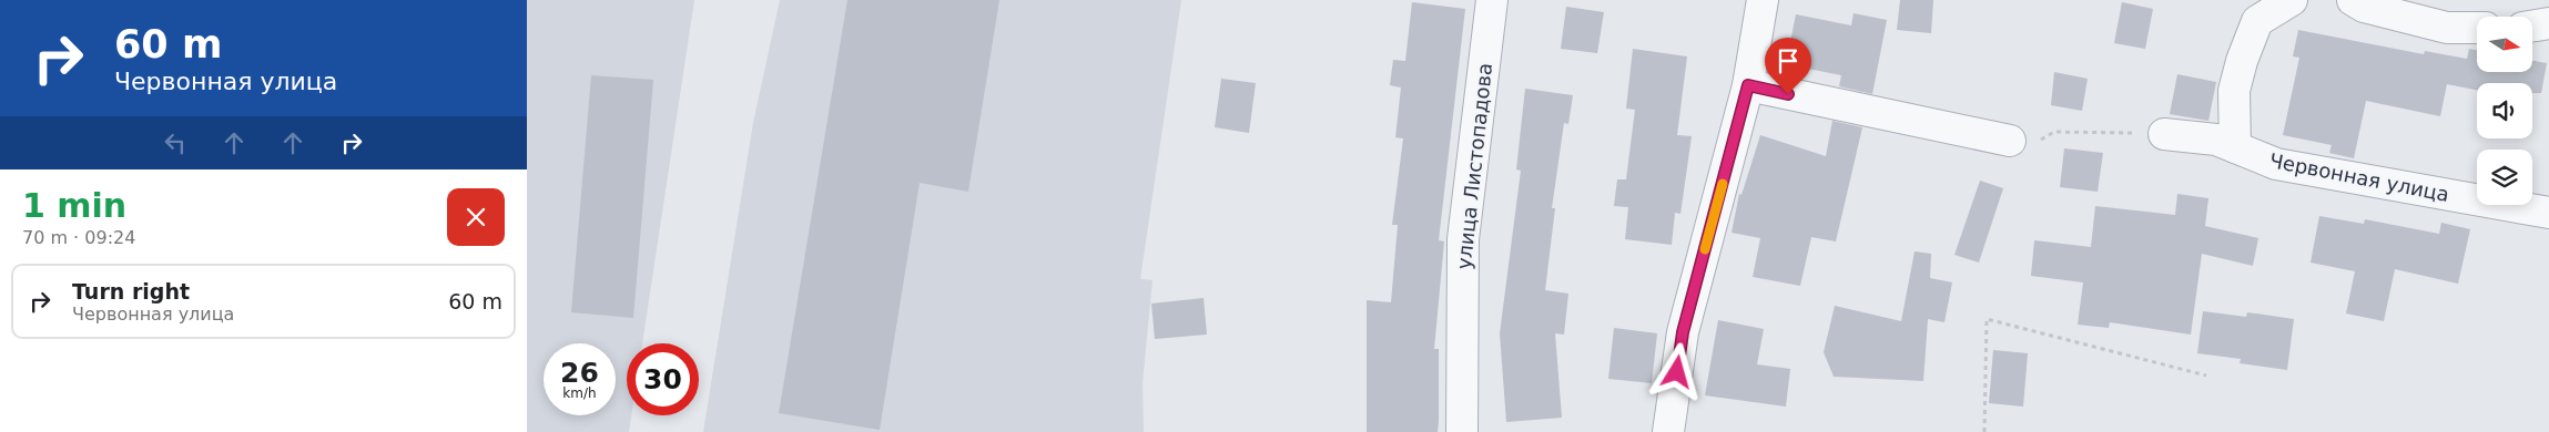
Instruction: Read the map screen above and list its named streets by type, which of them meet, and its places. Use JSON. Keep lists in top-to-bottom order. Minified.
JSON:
{"streets":{"street":["улица Листопадова","Червонная улица"]},"north":"right","page":{"turn":["60 m","Червонная улица"],"heading":["1 min","70 m · 09:24"],"list":[{"name":"Turn right","note":"Червонная улица","value":"60 m"}],"speed":"26 km/h","limit":"30"}}
